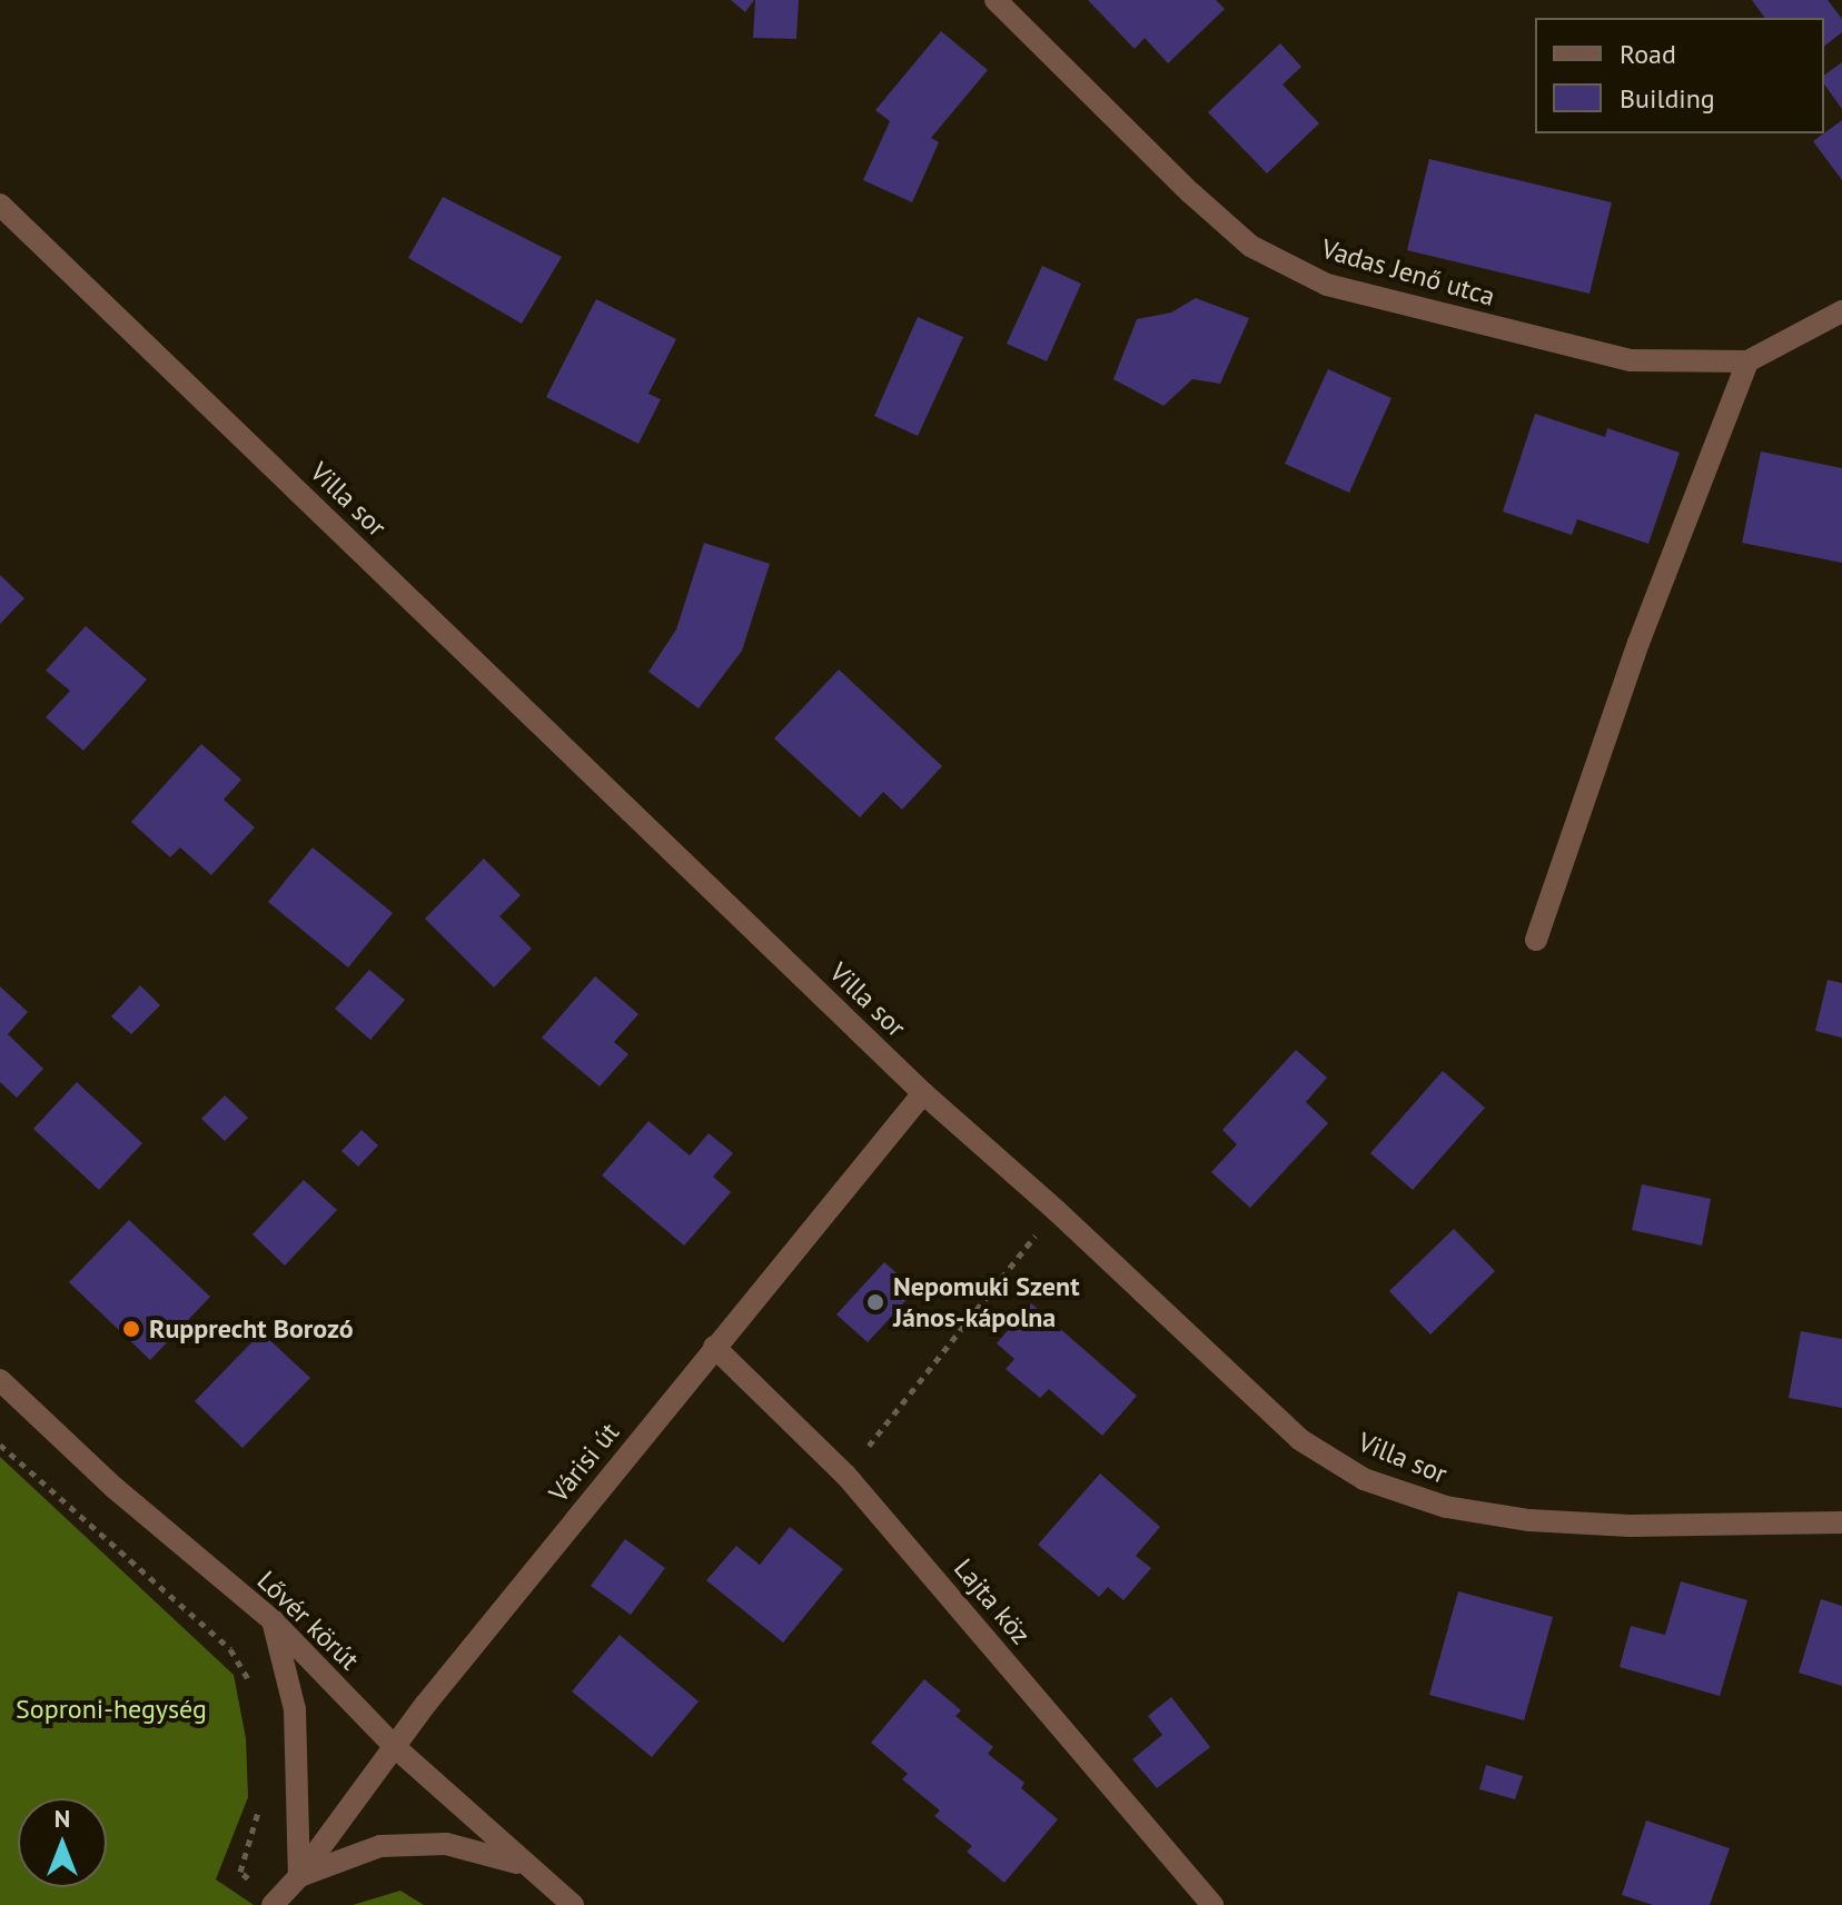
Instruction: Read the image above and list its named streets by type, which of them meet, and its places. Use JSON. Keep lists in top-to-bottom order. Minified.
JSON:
{"streets":{"street":["Vadas Jenő utca","Villa sor","Várisi út","Lajta köz","Lővér körút"]},"crossings":[["Villa sor","Várisi út"],["Várisi út","Lajta köz"],["Várisi út","Lővér körút"]],"parks":["Soproni-hegység"],"places":["Nepomuki Szent János-kápolna","Rupprecht Borozó"],"legend":["Road","Building"],"north":"top"}
